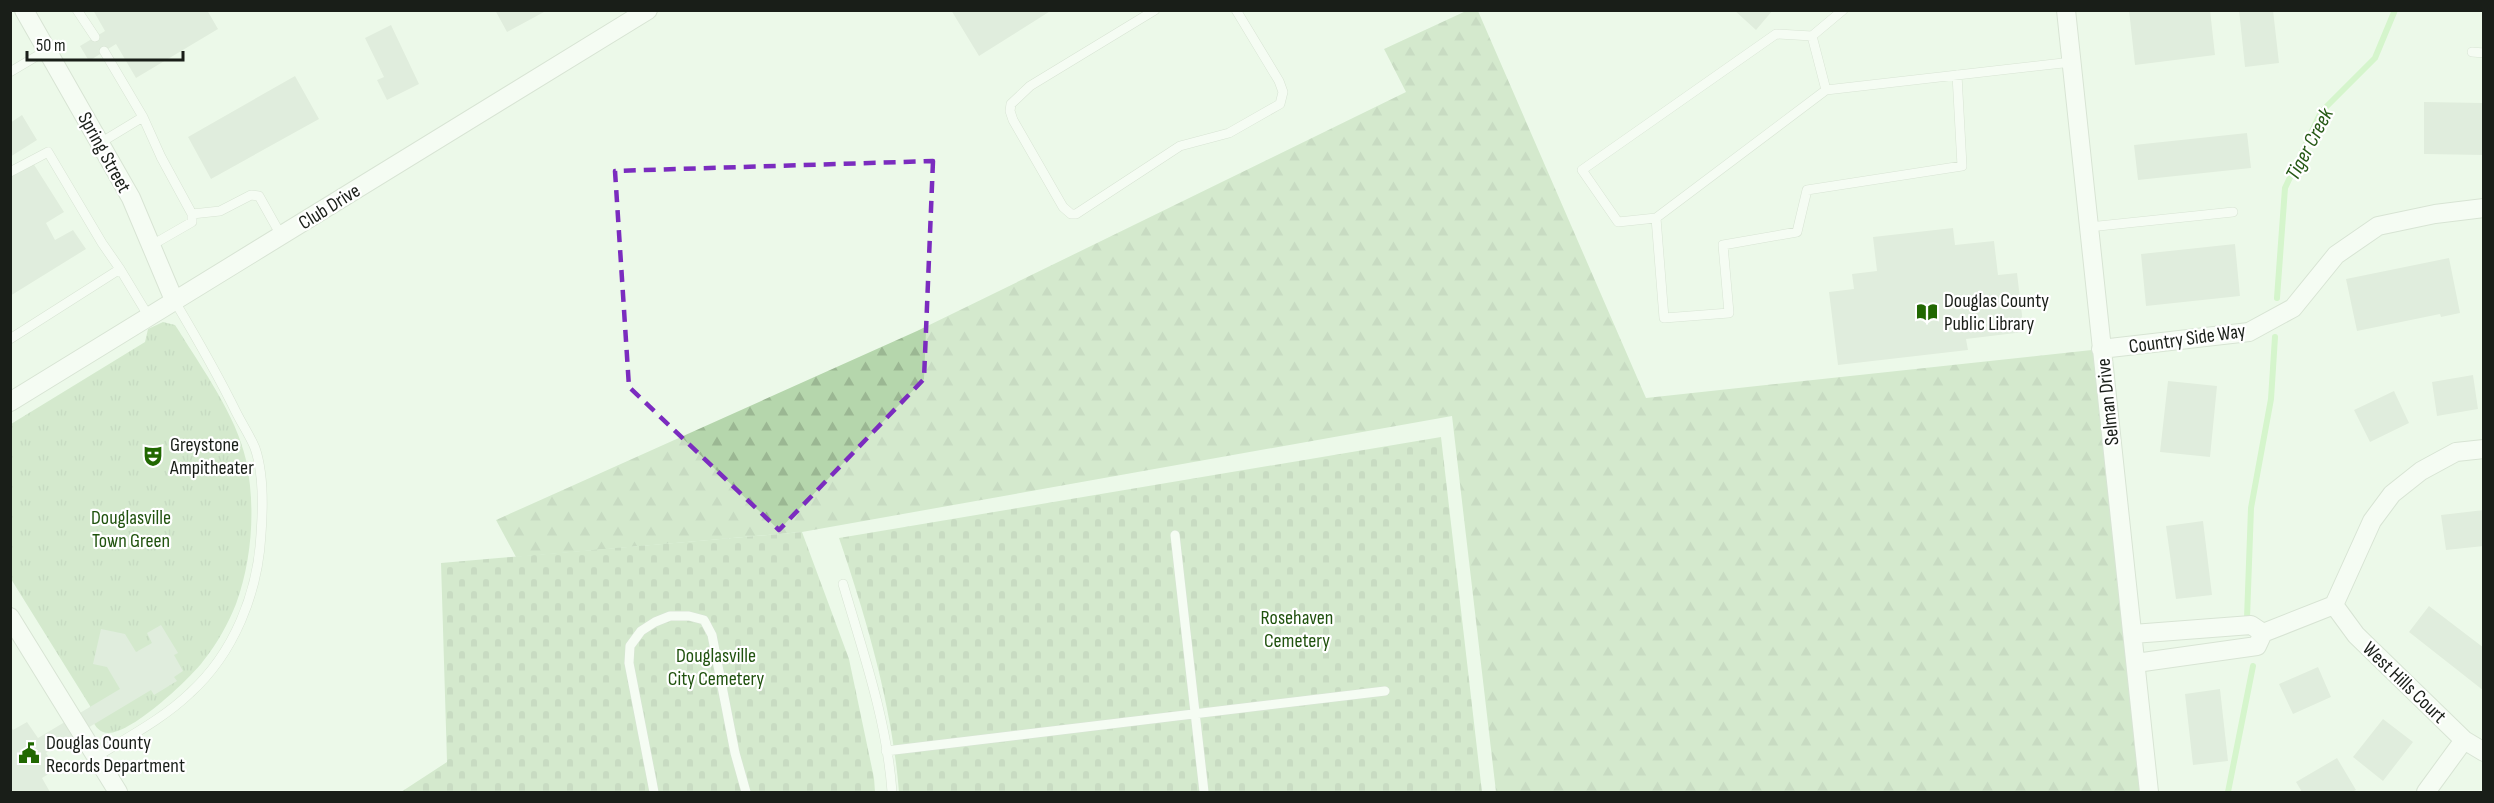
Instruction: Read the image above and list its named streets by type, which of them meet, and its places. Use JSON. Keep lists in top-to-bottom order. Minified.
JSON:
{"streets":{"street":["Spring Street","Club Drive","Country Side Way","Selman Drive","West Hills Court"]},"crossings":[["Spring Street","Club Drive"],["Country Side Way","Selman Drive"]],"water":["Tiger Creek"],"parks":["Douglasville Town Green","Rosehaven Cemetery","Douglasville City Cemetery"],"places":{"library":["Douglas County Public Library"],"theatre":["Greystone Ampitheater"],"public building":["Douglas County Records Department"]},"scale_bar":"50 m"}
